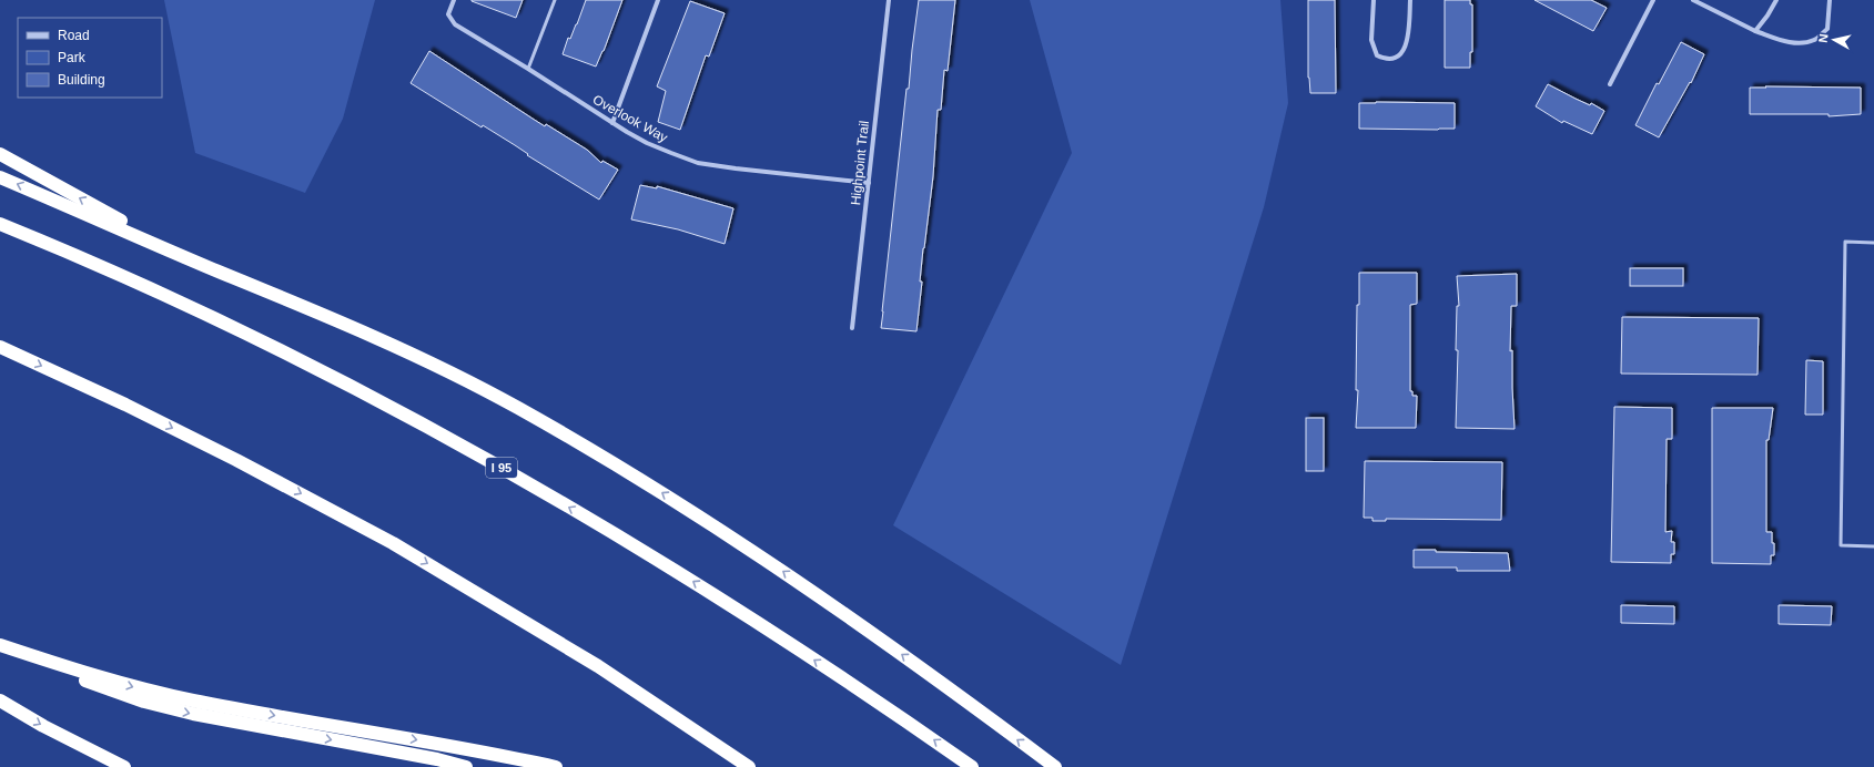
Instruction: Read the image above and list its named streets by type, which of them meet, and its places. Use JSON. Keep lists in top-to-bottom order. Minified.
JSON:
{"streets":{"highway":["I 95"],"street":["Overlook Way","Highpoint Trail"]},"crossings":[["Overlook Way","Highpoint Trail"]],"legend":["Road","Park","Building"],"north":"left"}
